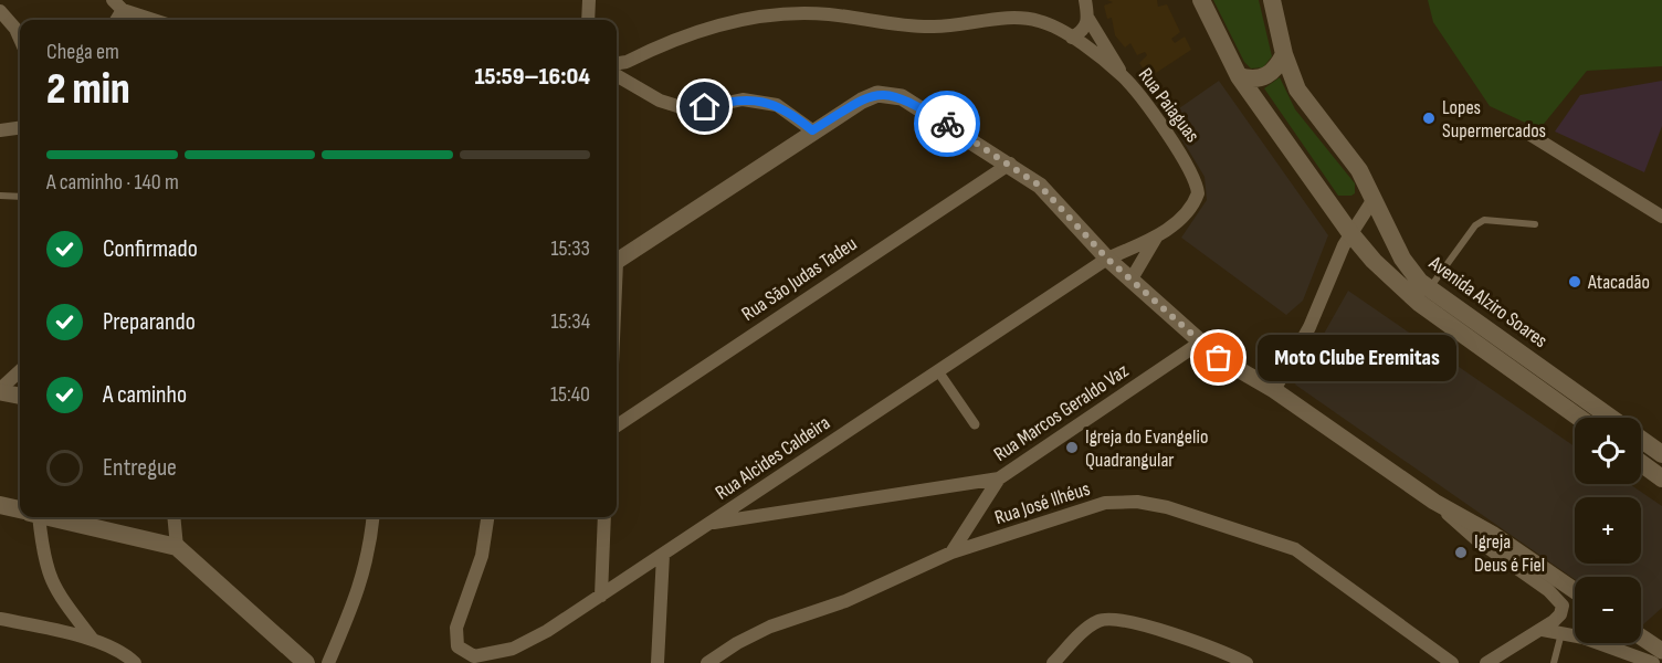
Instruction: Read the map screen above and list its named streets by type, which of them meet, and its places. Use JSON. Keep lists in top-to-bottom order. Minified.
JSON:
{"streets":{"main road":["Avenida Alziro Soares"],"street":["Rua Paiaguas","Rua São Judas Tadeu","Rua Marcos Geraldo Vaz","Rua Alcides Caldeira","Rua José Ilhéus"]},"crossings":[["Rua Paiaguas","Rua Alcides Caldeira"],["Rua Marcos Geraldo Vaz","Rua Alcides Caldeira"]],"places":["Lopes Supermercados","Atacadão","Moto Clube Eremitas","Igreja do Evangelio Quadrangular","Igreja Deus é Fiel"],"page":{"heading":["2 min","Chega em","15:59–16:04"],"bar":"A caminho · 140 m","list":[["Confirmado","15:33"],["Preparando","15:34"],["A caminho","15:40"],"Entregue"],"bubble":"Moto Clube Eremitas","map_buttons":["+","−"]}}
